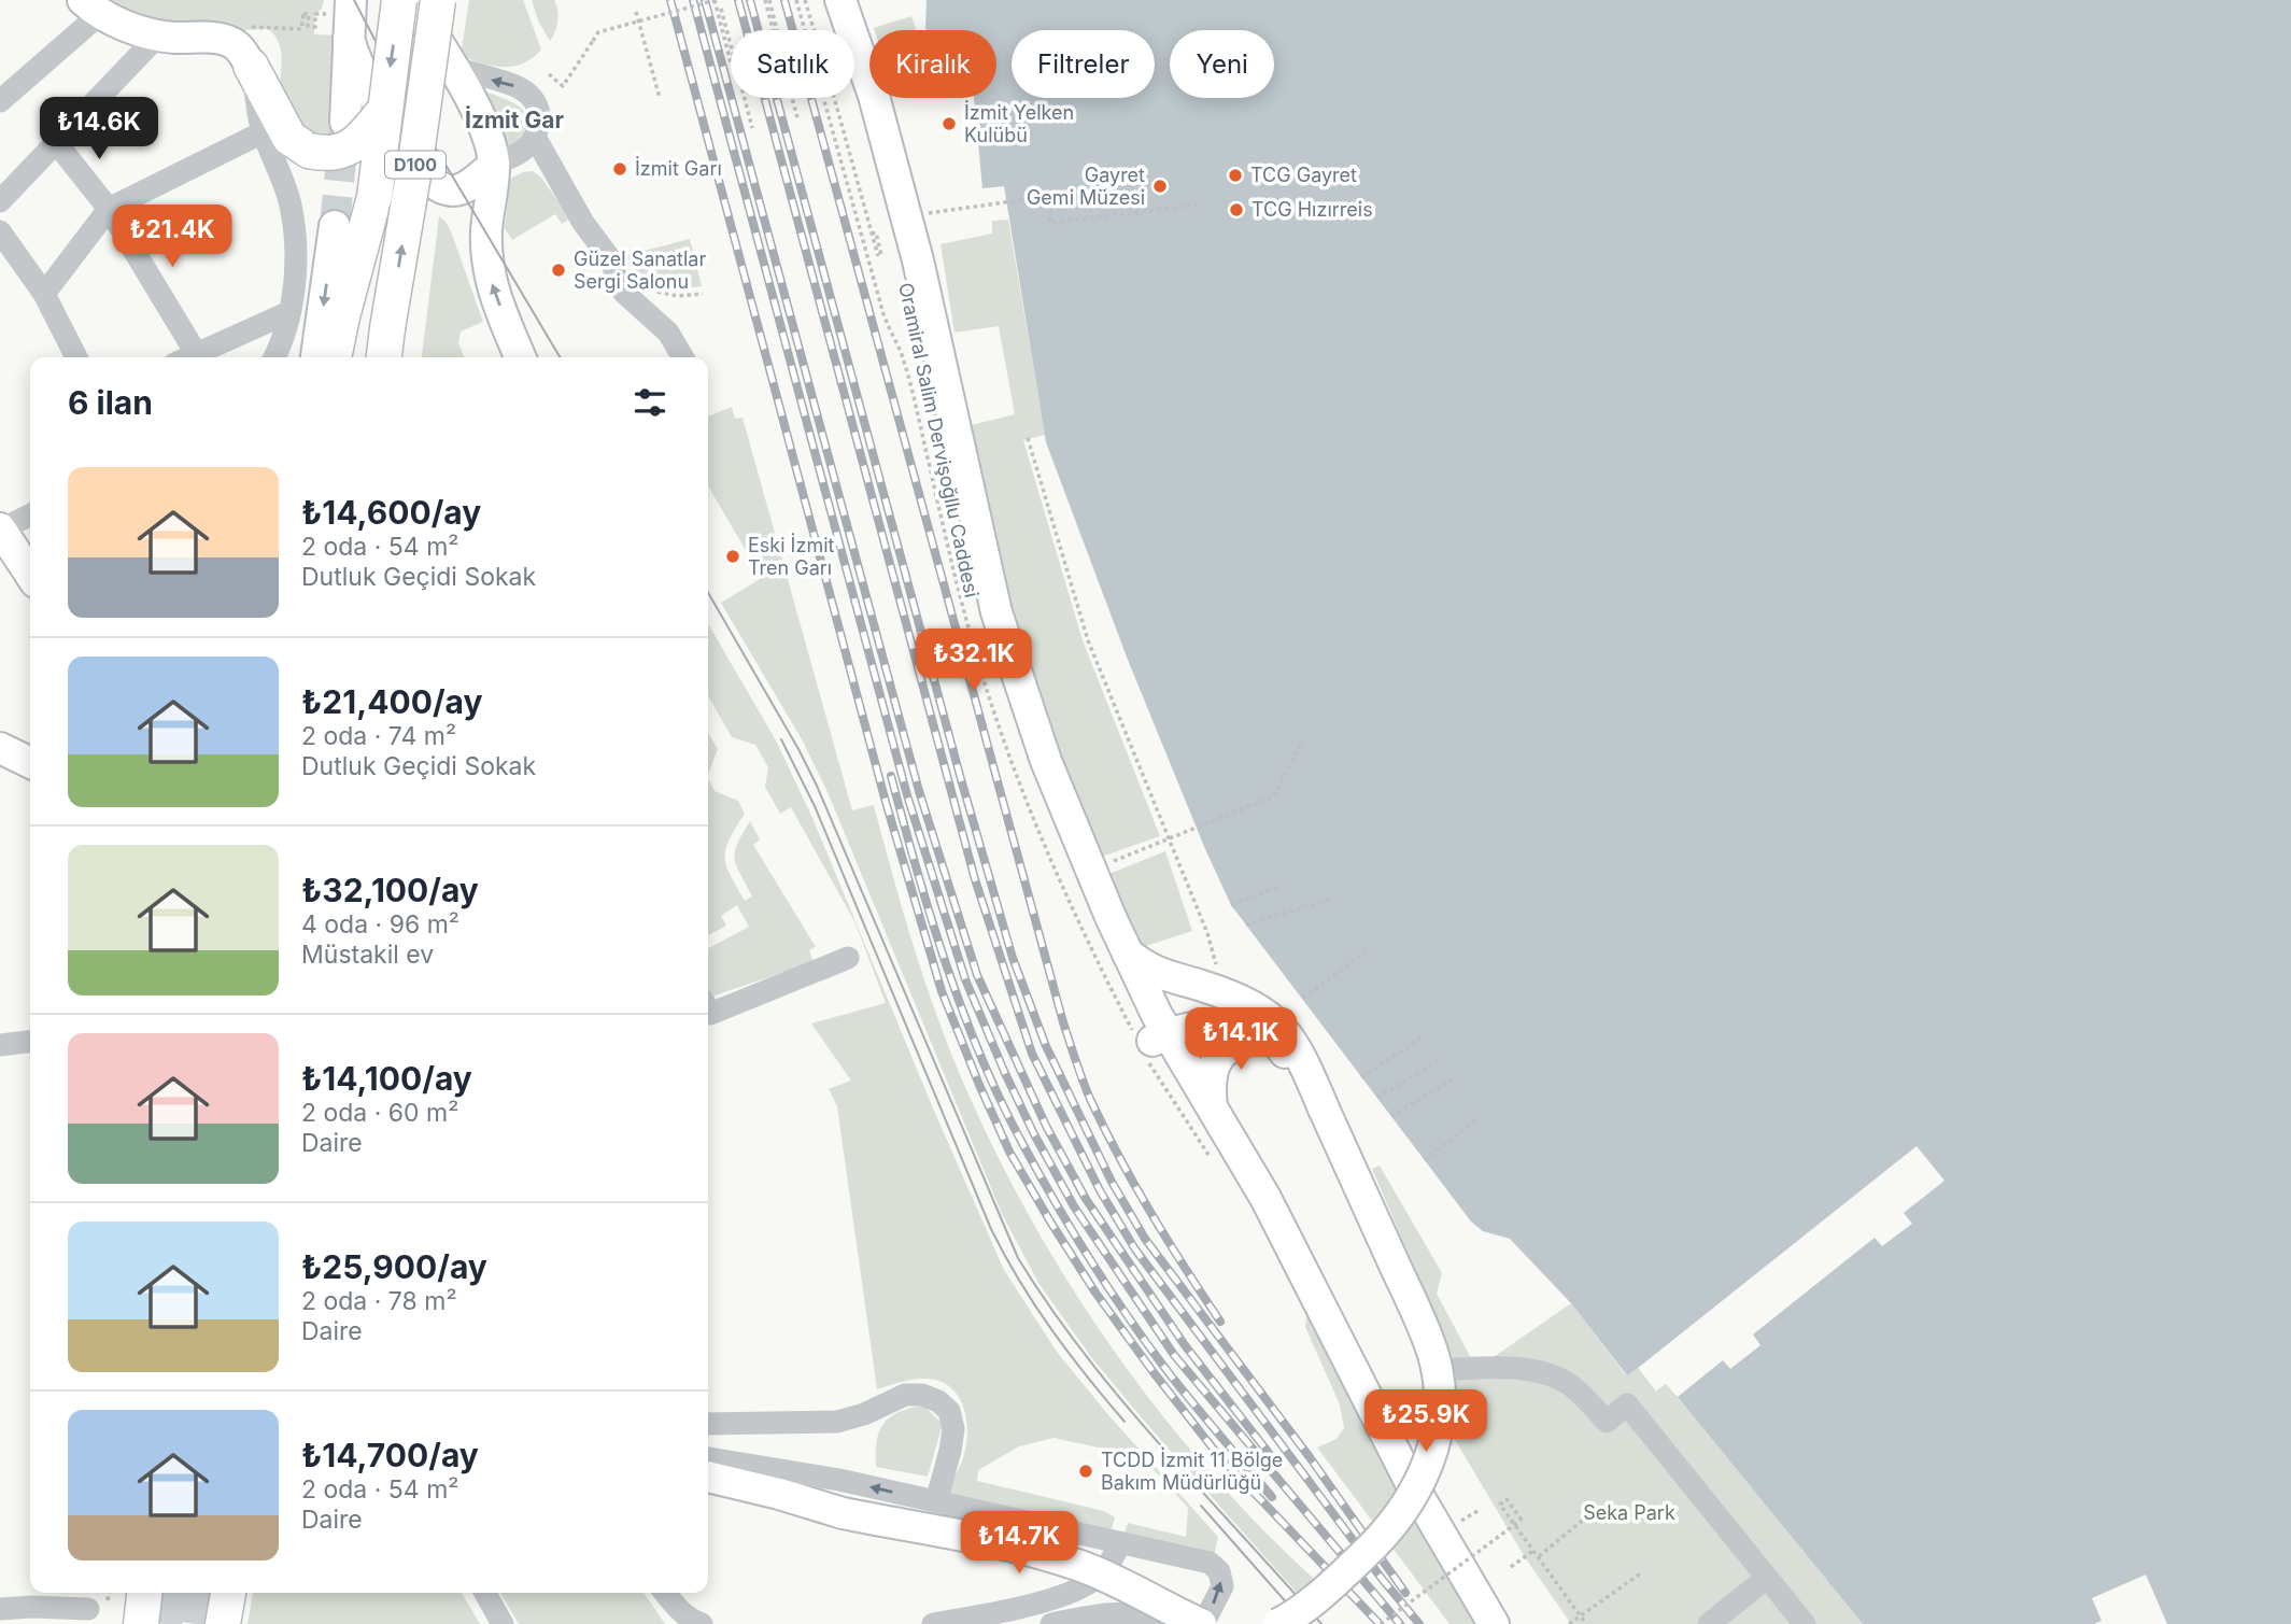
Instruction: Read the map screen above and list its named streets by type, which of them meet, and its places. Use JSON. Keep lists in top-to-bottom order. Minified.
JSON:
{"streets":{"highway":["D100"],"main road":["Oramiral Salim Dervişoğllu Caddesi"]},"districts":["İzmit Gar"],"parks":["Seka Park"],"places":["İzmit Yelken Kulübü","İzmit Garı","TCG Gayret","Gayret Gemi Müzesi","TCG Hızırreis","Güzel Sanatlar Sergi Salonu","Eski İzmit Tren Garı","TCDD İzmit 11 Bölge Bakım Müdürlüğü"],"page":{"chip":["Satılık","Kiralık","Filtreler","Yeni"],"price":["₺14.6K","₺21.4K","₺32.1K","₺14.1K","₺25.9K","₺14.7K"],"heading":"6 ilan","list":[{"name":"₺14,600/ay","note":"2 oda · 54 m² · Dutluk Geçidi Sokak"},{"name":"₺21,400/ay","note":"2 oda · 74 m² · Dutluk Geçidi Sokak"},{"name":"₺32,100/ay","note":"4 oda · 96 m² · Müstakil ev"},{"name":"₺14,100/ay","note":"2 oda · 60 m² · Daire"},{"name":"₺25,900/ay","note":"2 oda · 78 m² · Daire"},{"name":"₺14,700/ay","note":"2 oda · 54 m² · Daire"}]}}
